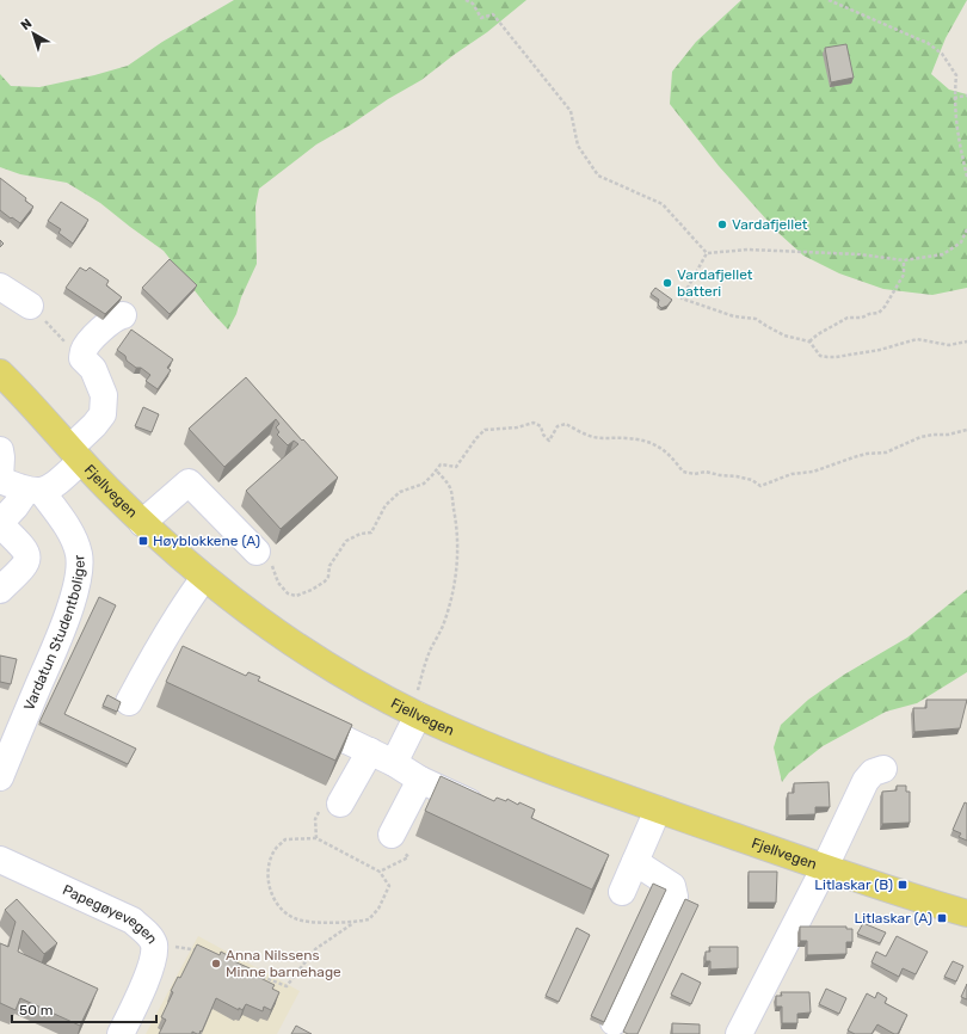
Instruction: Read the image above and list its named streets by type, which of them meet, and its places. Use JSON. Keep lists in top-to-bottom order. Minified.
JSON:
{"streets":{"main road":["Fjellvegen"],"street":["Vardatun Studentboliger","Papegøyevegen"]},"crossings":[["Fjellvegen","Vardatun Studentboliger"]],"places":{"other":["Vardafjellet","Vardafjellet batteri","Anna Nilssens Minne barnehage"],"transit":["Høyblokkene (A)","Litlaskar (B)","Litlaskar (A)"]},"scale_bar":"50 m","north":"top left"}
